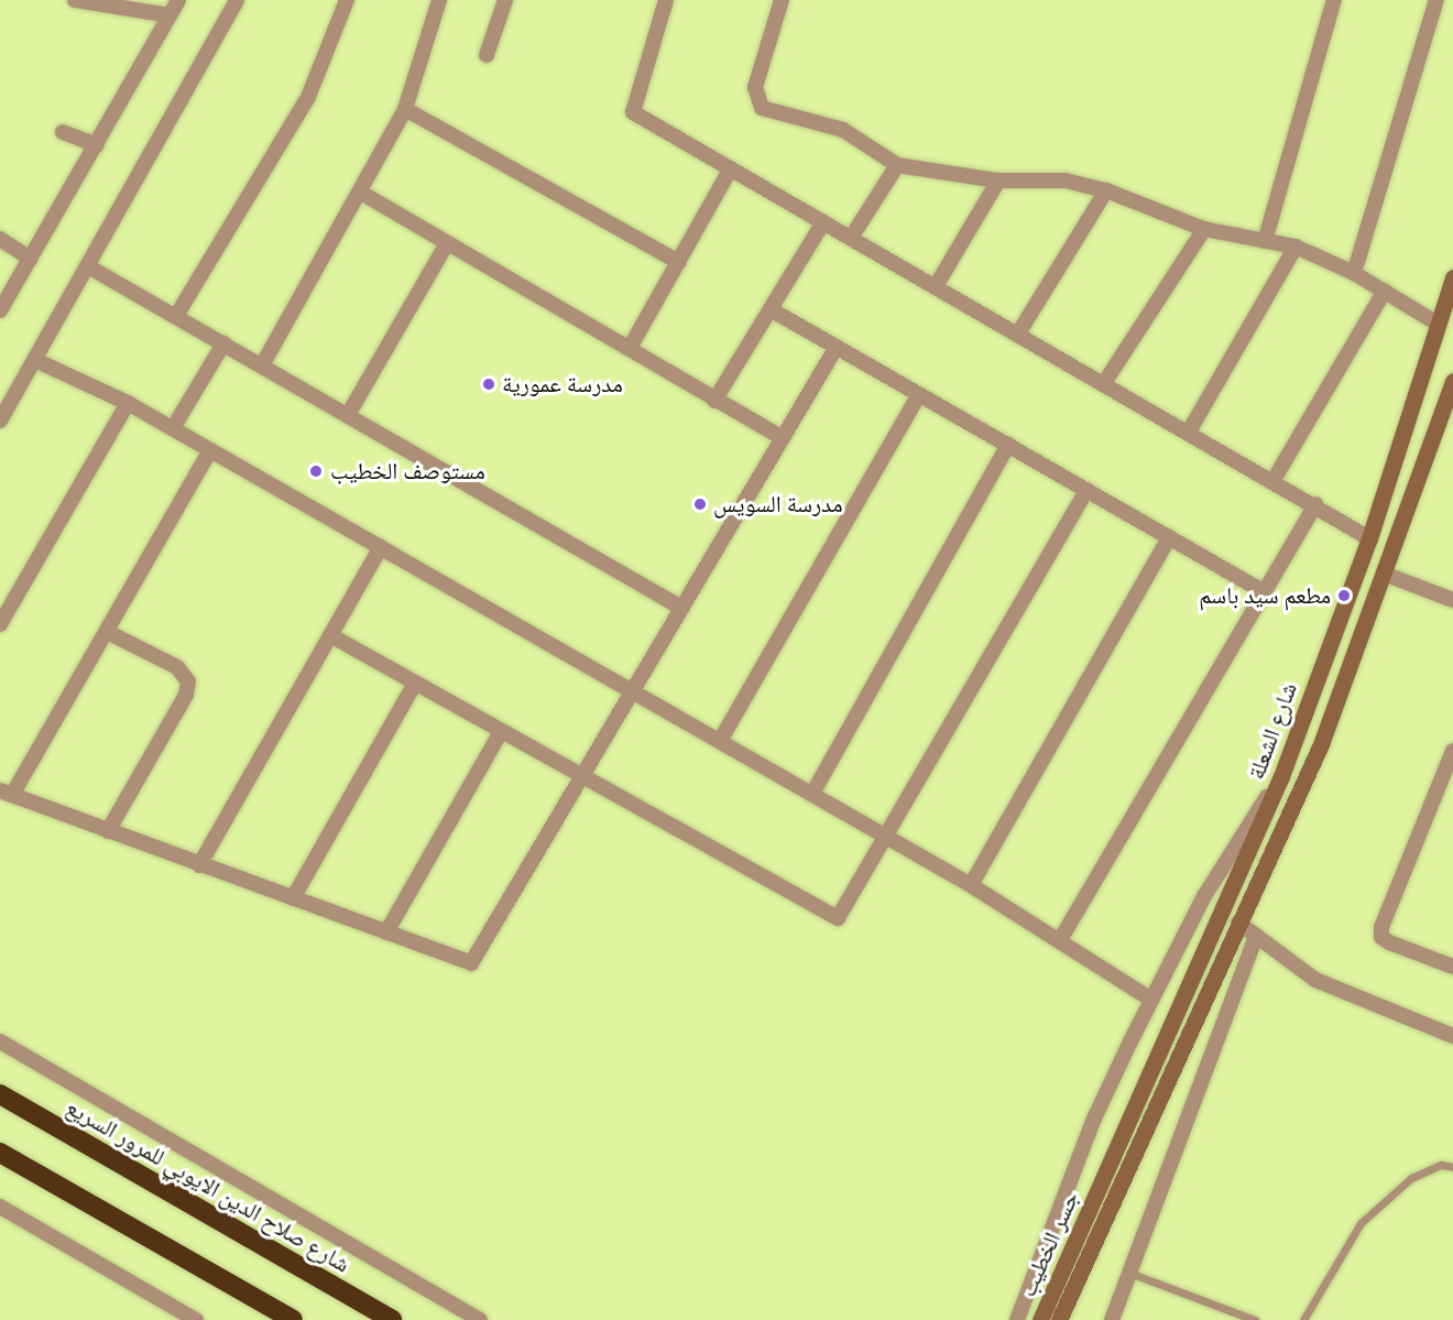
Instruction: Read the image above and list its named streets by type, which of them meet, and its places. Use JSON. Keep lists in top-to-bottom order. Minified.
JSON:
{"streets":{"highway":["شارع صلاح الدين الايوبي للمرور السريع"],"main road":["شارع الشعلة","جسر الخطيب"]},"crossings":[["شارع الشعلة","جسر الخطيب"]],"places":["مدرسة عمورية","مستوصف الخطيب","مدرسة السويس","مطعم سيد باسم"]}
